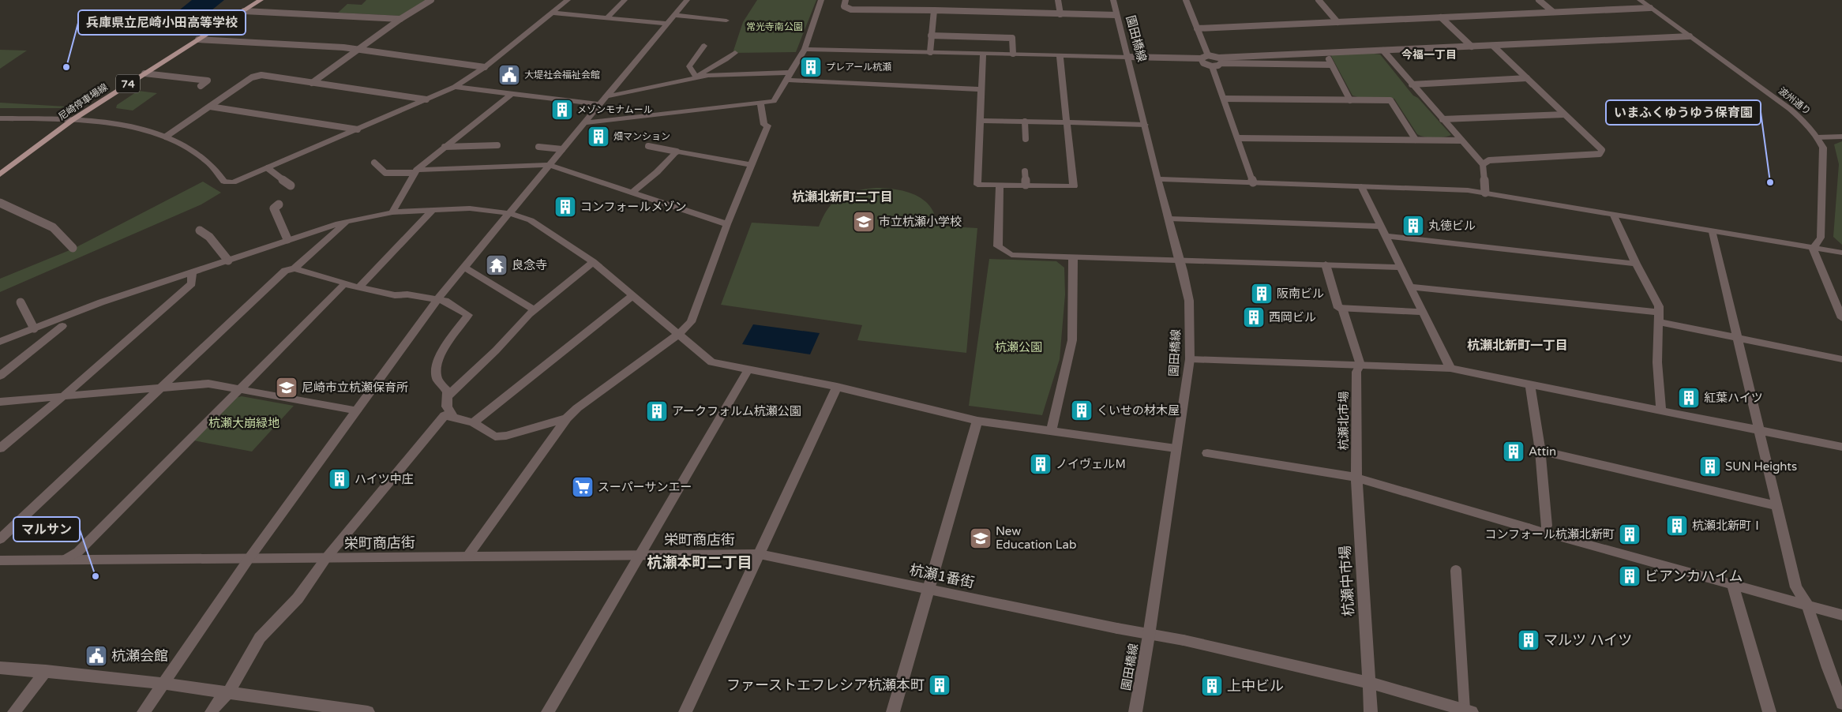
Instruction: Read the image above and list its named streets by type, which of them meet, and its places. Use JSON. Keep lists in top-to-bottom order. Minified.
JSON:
{"streets":{"main road":["74","尼崎停車場線"],"street":["園田橋線","波州通り","杭瀬北市場","栄町商店街","杭瀬1番街","杭瀬中市場"]},"crossings":[["園田橋線","杭瀬1番街"],["杭瀬北市場","杭瀬中市場"],["栄町商店街","杭瀬1番街"],["杭瀬1番街","杭瀬中市場"]],"districts":["今福一丁目","杭瀬北新町二丁目","杭瀬北新町一丁目","杭瀬本町二丁目"],"parks":["常光寺南公園","杭瀬公園","杭瀬大崩緑地"],"places":{"other":["兵庫県立尼崎小田高等学校","いまふくゆうゆう保育園","マルサン"],"building":["プレアール杭瀬","メゾンモナムール","畑マンション","コンフォールメゾン","丸徳ビル","阪南ビル","西岡ビル","紅葉ハイツ","くいせの材木屋","アークフォルム杭瀬公園","Attin","ノイヴェルＭ","SUN Heights","ハイツ中庄","杭瀬北新町Ⅰ","コンフォール杭瀬北新町","ビアンカハイム","マルツ ハイツ","ファーストエフレシア杭瀬本町","上中ビル"],"public building":["大堤社会福祉会館","杭瀬会館"],"school or university":["市立杭瀬小学校","尼崎市立杭瀬保育所","New Education Lab"],"temple":["良念寺"],"supermarket":["スーパーサンエー"]}}
